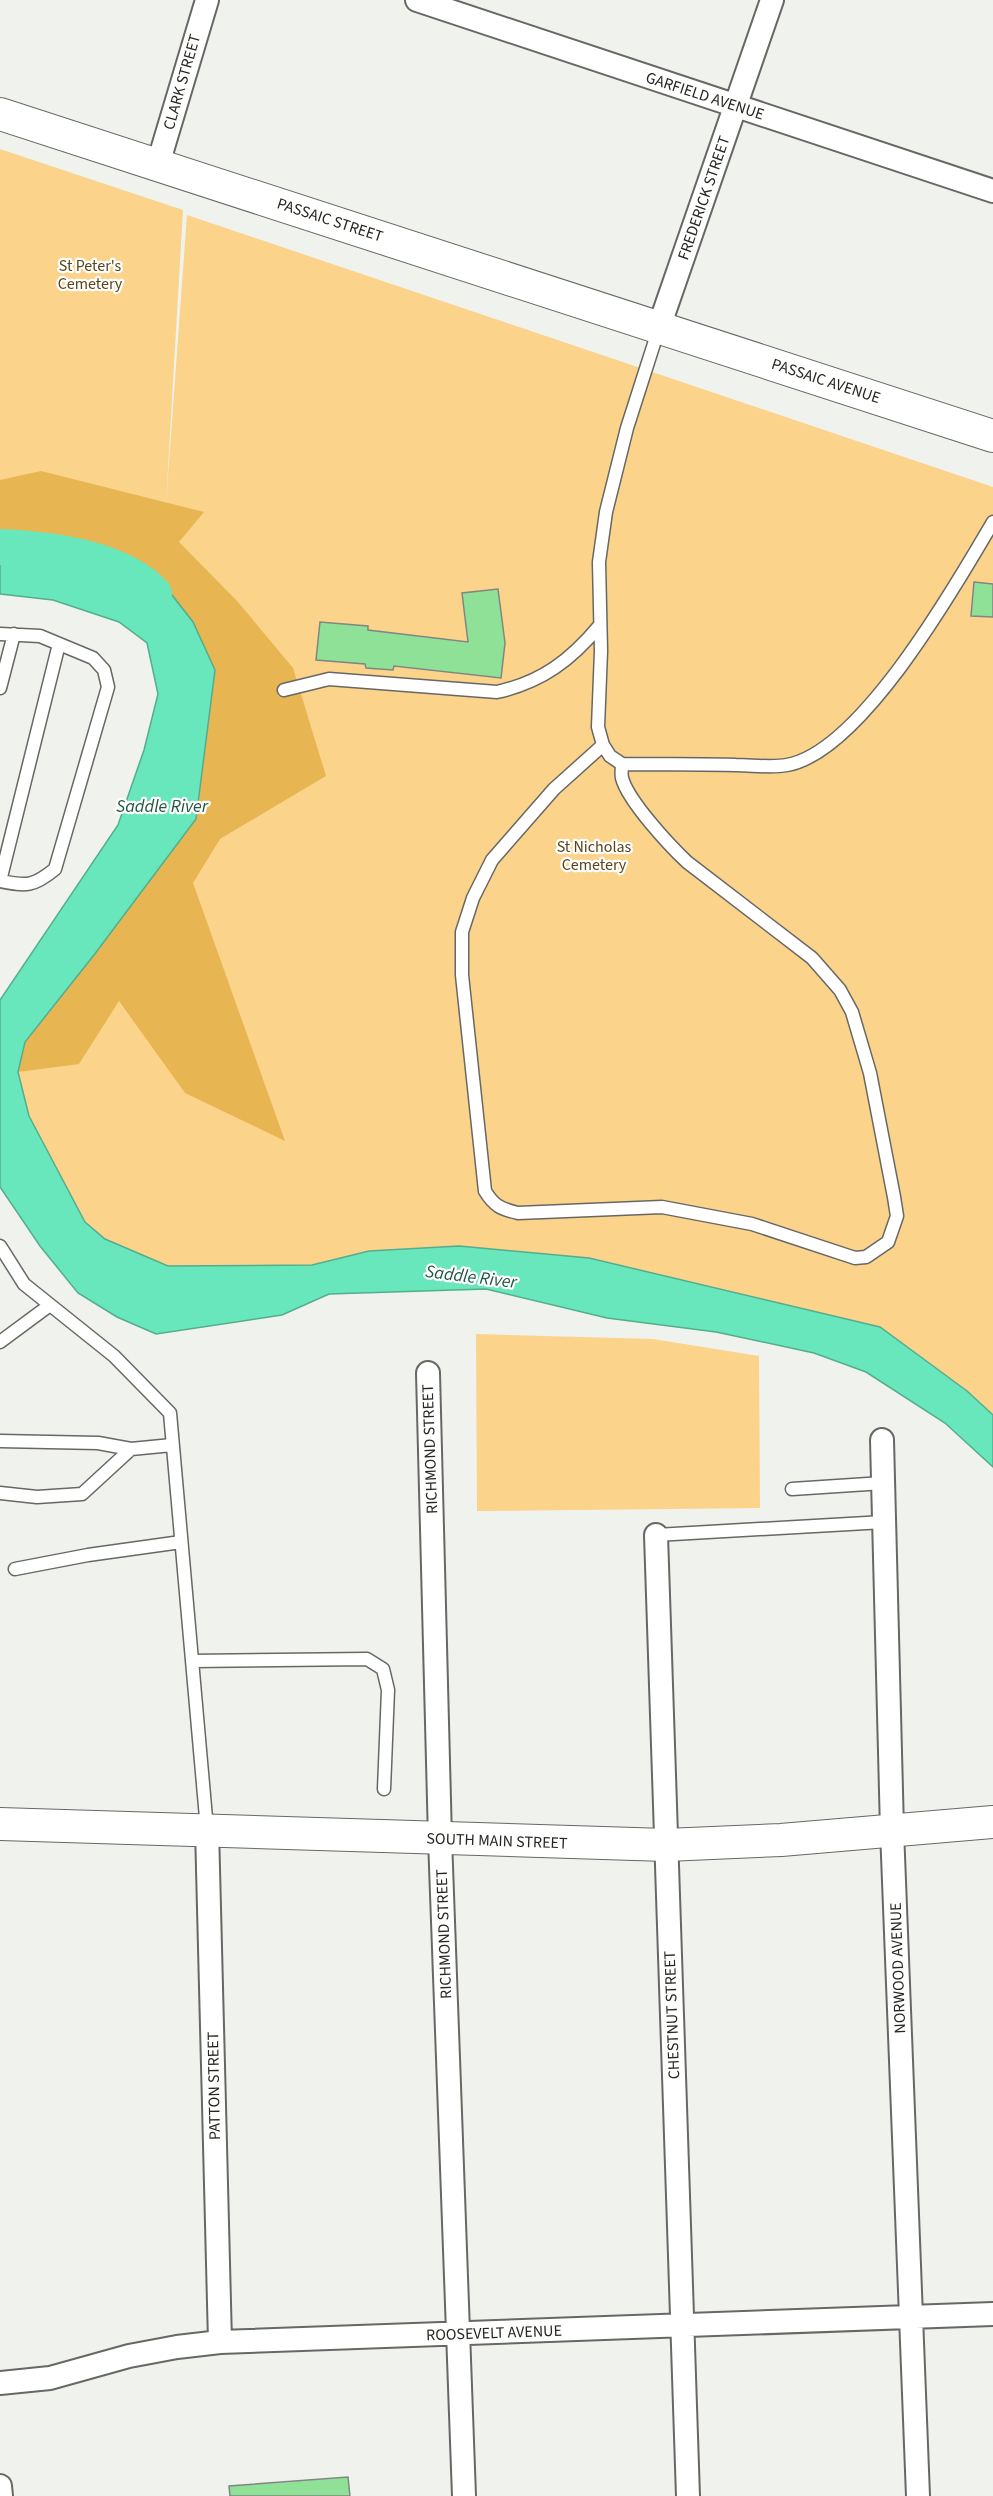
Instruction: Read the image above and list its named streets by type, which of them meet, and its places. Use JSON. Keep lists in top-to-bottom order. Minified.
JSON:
{"streets":{"main road":["PASSAIC STREET","PASSAIC AVENUE","SOUTH MAIN STREET"],"street":["CLARK STREET","GARFIELD AVENUE","FREDERICK STREET","RICHMOND STREET","NORWOOD AVENUE","CHESTNUT STREET","PATTON STREET","ROOSEVELT AVENUE"]},"crossings":[["CLARK STREET","PASSAIC STREET"],["GARFIELD AVENUE","FREDERICK STREET"],["FREDERICK STREET","PASSAIC STREET"],["FREDERICK STREET","PASSAIC AVENUE"],["PASSAIC STREET","PASSAIC AVENUE"],["RICHMOND STREET","SOUTH MAIN STREET"],["RICHMOND STREET","ROOSEVELT AVENUE"],["SOUTH MAIN STREET","NORWOOD AVENUE"],["SOUTH MAIN STREET","CHESTNUT STREET"],["SOUTH MAIN STREET","PATTON STREET"],["NORWOOD AVENUE","ROOSEVELT AVENUE"],["CHESTNUT STREET","ROOSEVELT AVENUE"],["PATTON STREET","ROOSEVELT AVENUE"]],"water":["Saddle River"],"parks":["St Peter's Cemetery","St Nicholas Cemetery"]}
